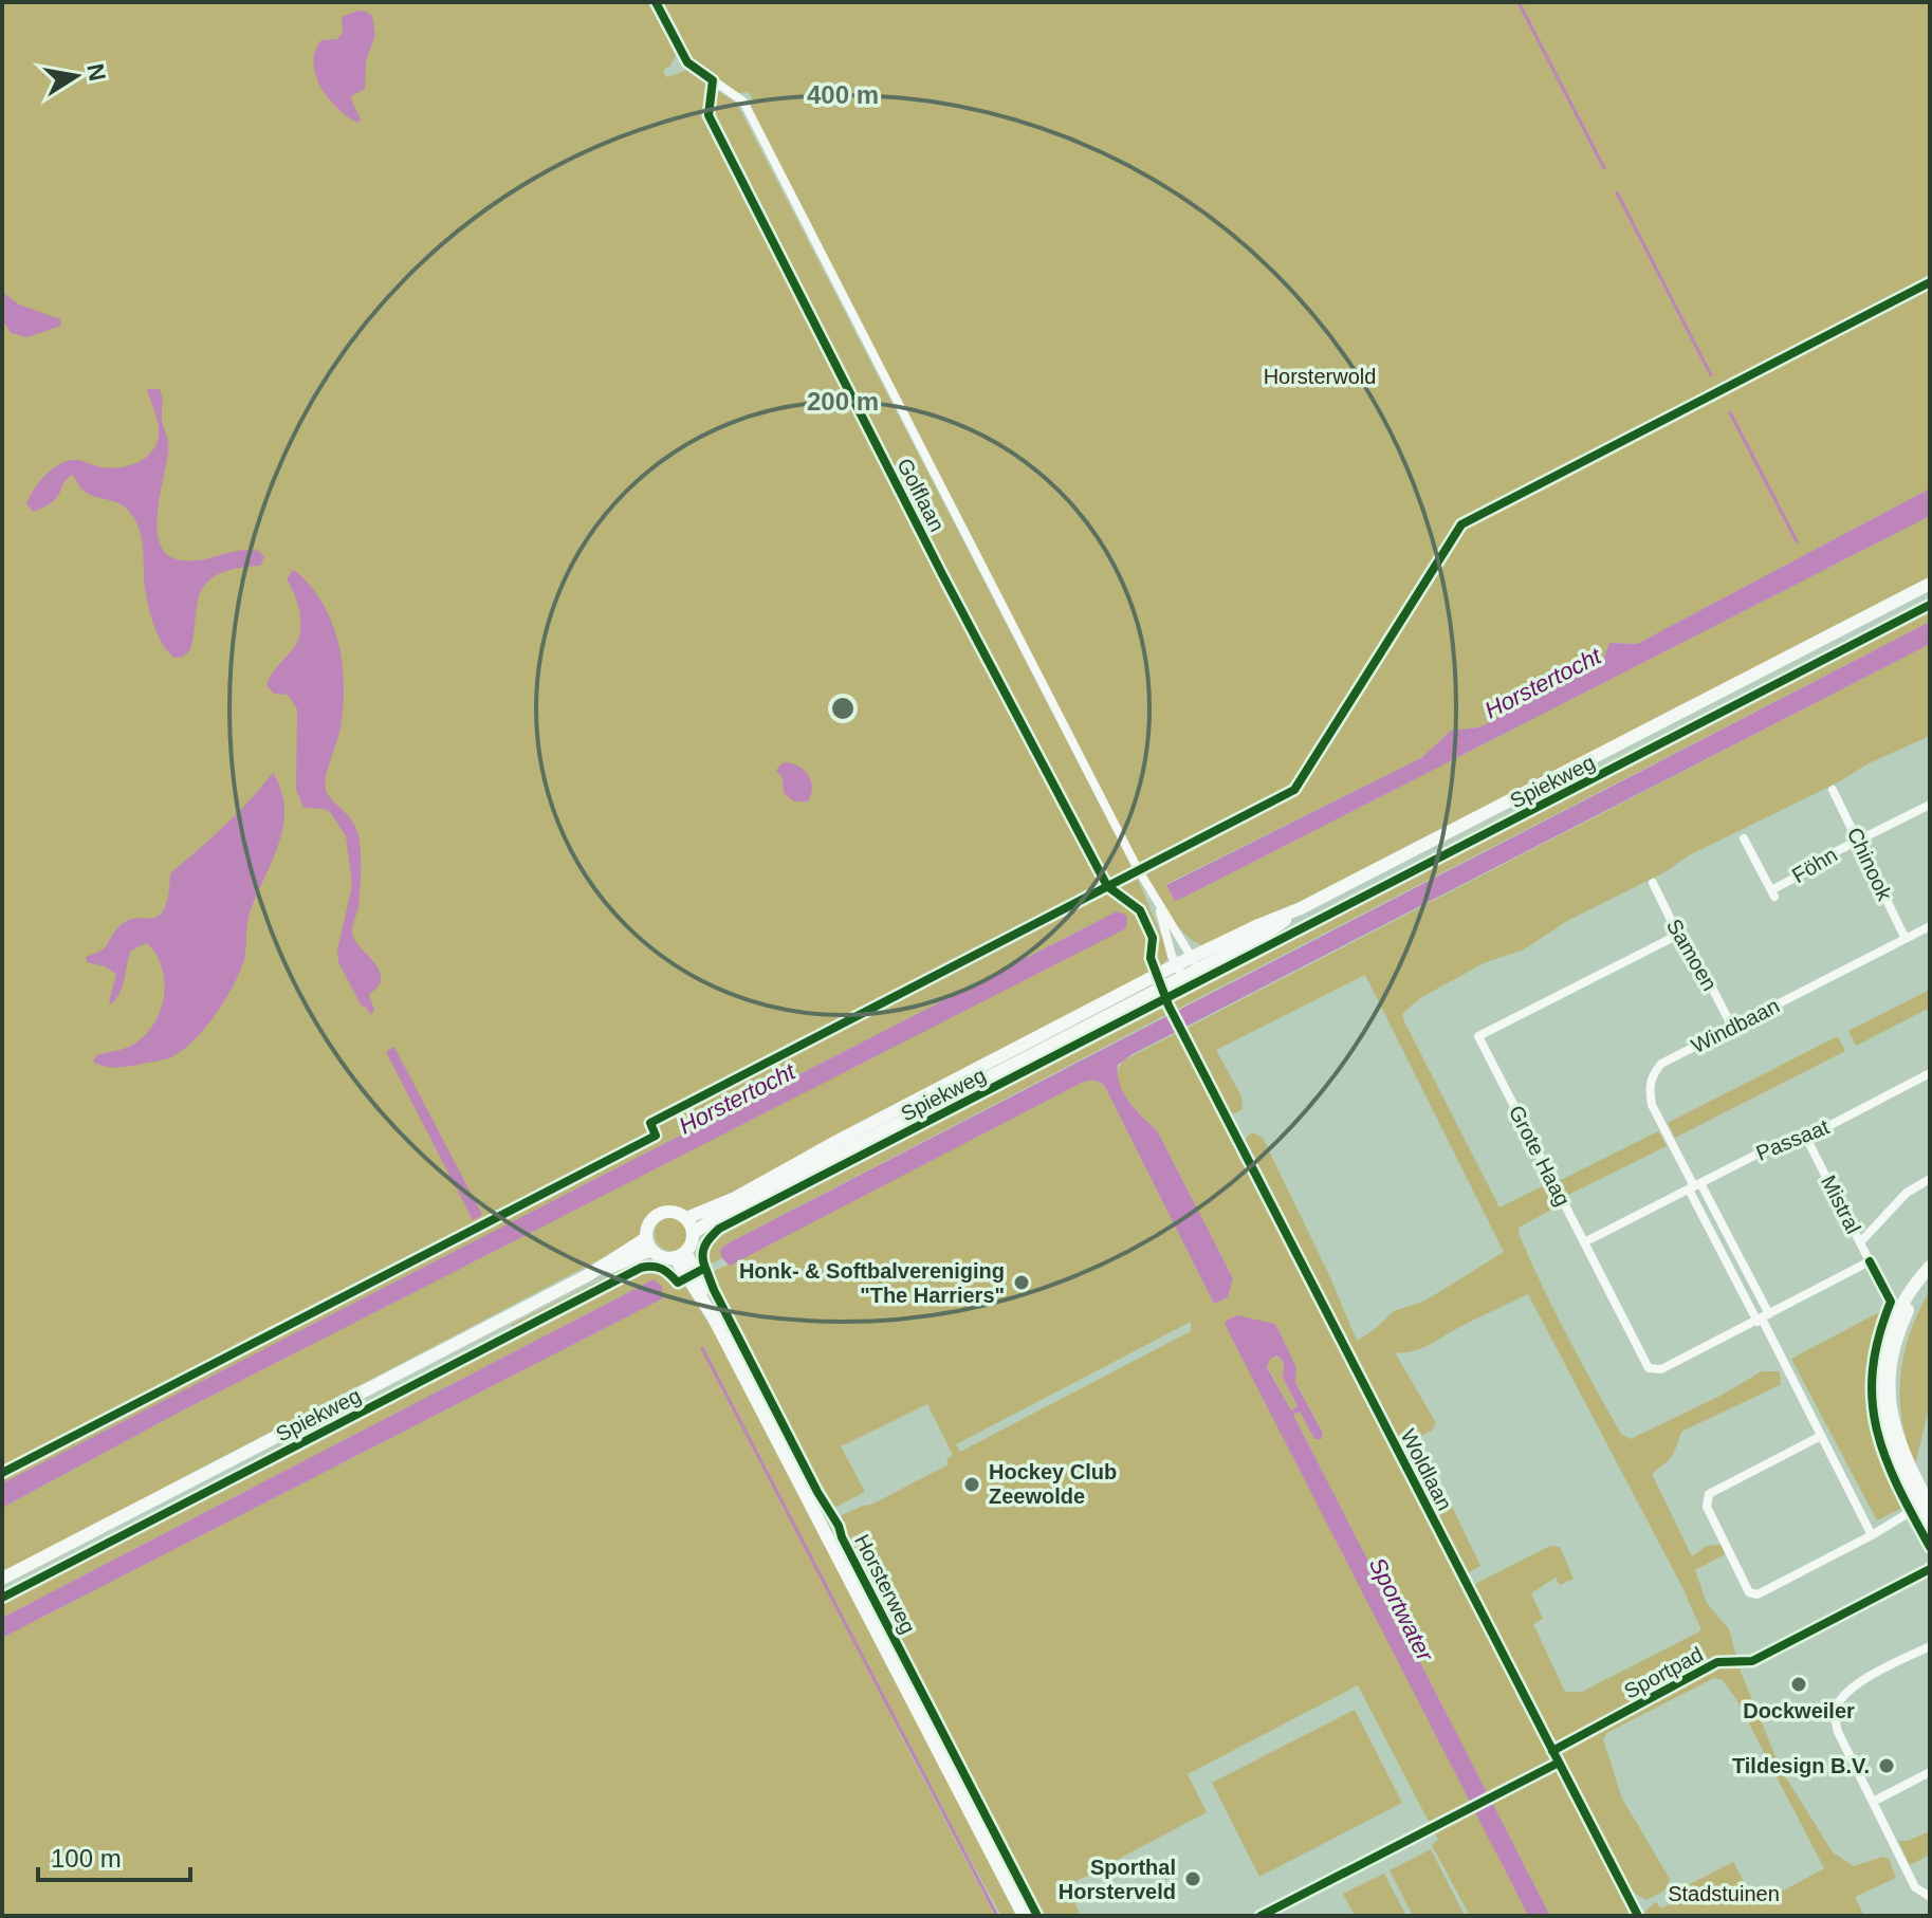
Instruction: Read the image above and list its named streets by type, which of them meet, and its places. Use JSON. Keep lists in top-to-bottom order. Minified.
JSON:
{"streets":{"main road":["Spiekweg","Horsterweg"],"street":["Golflaan","Chinook","Föhn","Samoen","Windbaan","Passaat","Grote Haag","Mistral","Woldlaan"],"cycle path":["Sportpad"]},"crossings":[["Golflaan","Spiekweg"],["Spiekweg","Horsterweg"],["Chinook","Föhn"],["Chinook","Windbaan"],["Samoen","Windbaan"],["Samoen","Grote Haag"],["Windbaan","Passaat"],["Windbaan","Grote Haag"],["Windbaan","Mistral"],["Passaat","Grote Haag"],["Passaat","Mistral"],["Grote Haag","Mistral"]],"water":["Horstertocht","Sportwater"],"parks":["Horsterwold","Stadstuinen"],"places":["Honk- & Softbalvereniging \"The Harriers\"","Hockey Club Zeewolde","Dockweiler","Tildesign B.V.","Sporthal Horsterveld"],"scale_bar":"100 m","north":"right","rings":["400 m","200 m"]}
